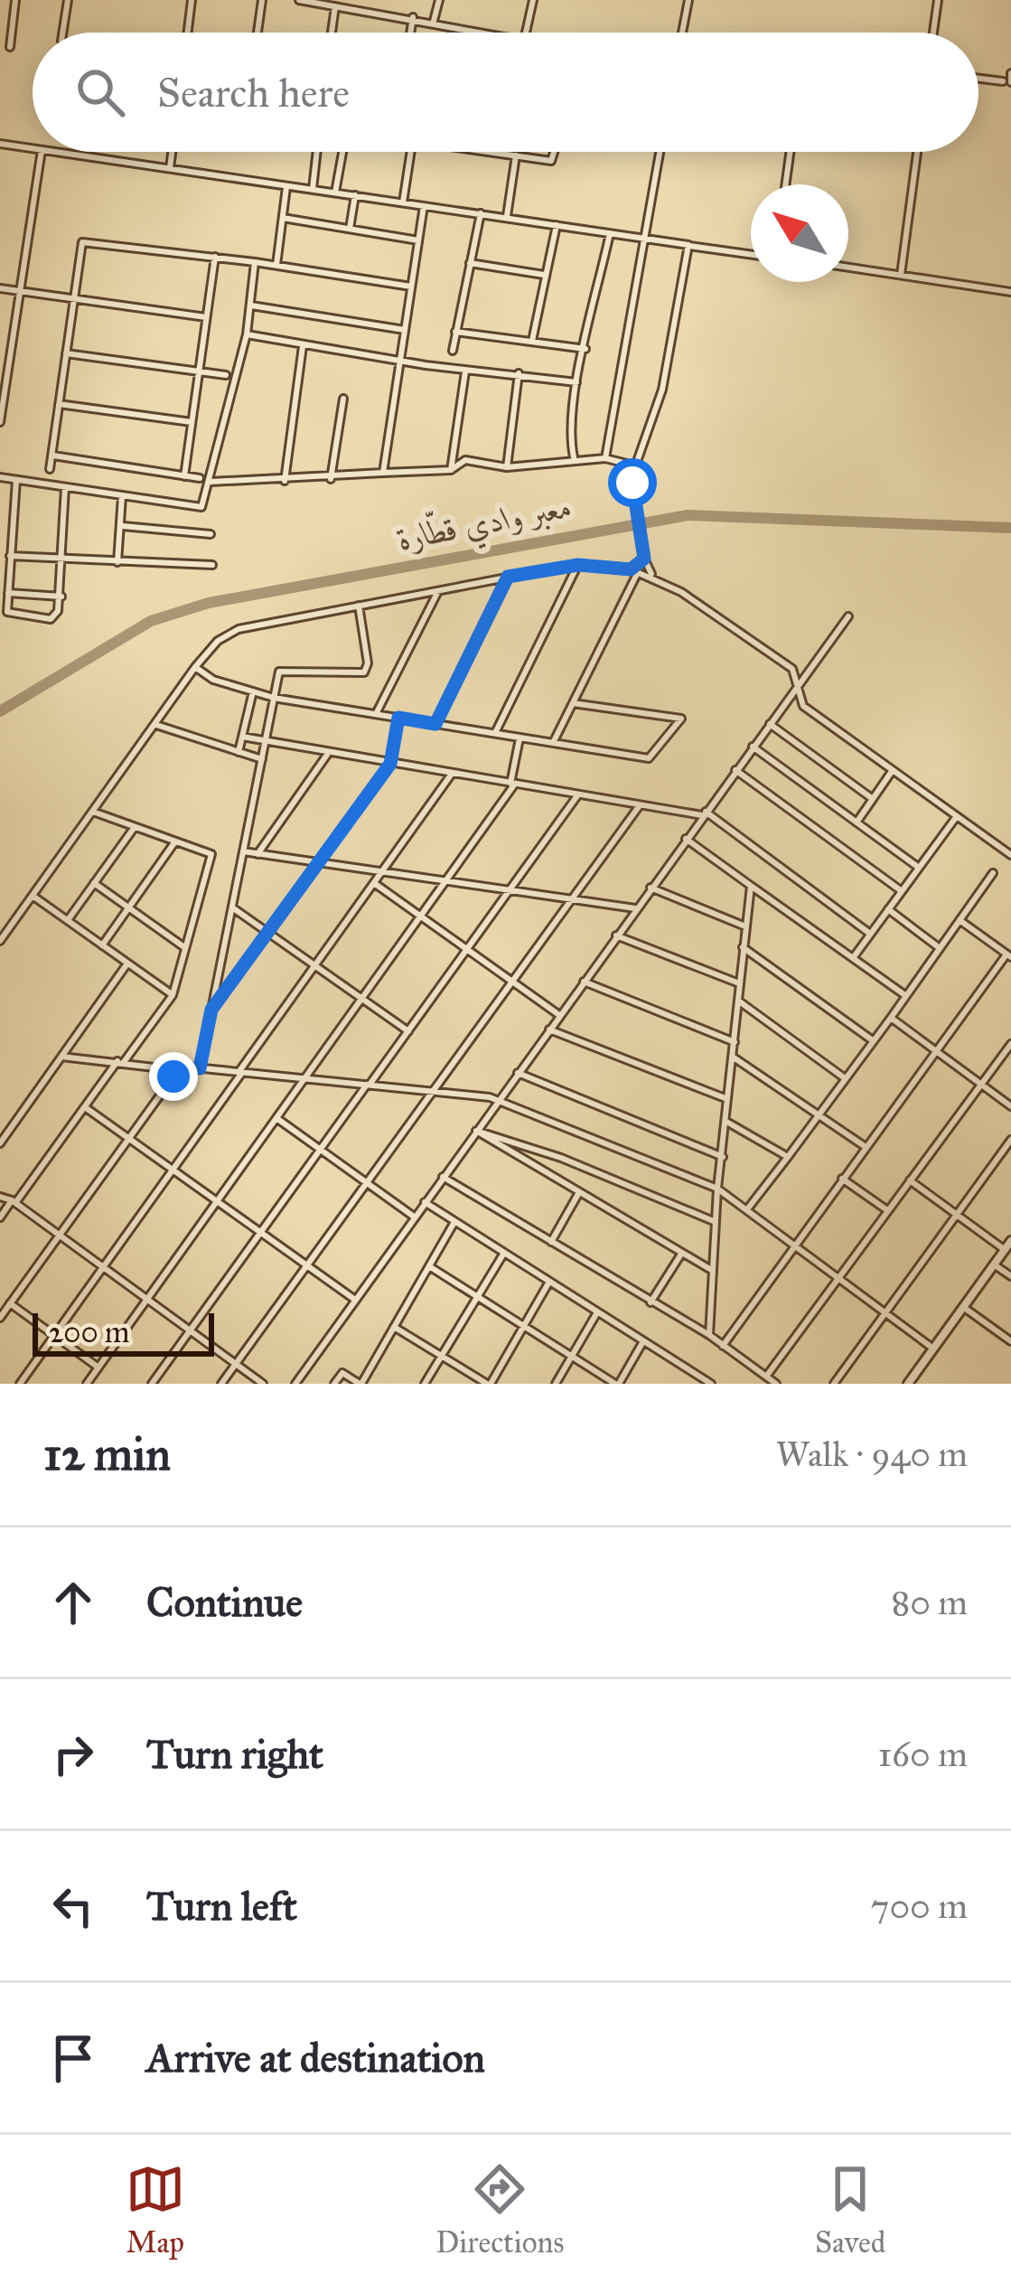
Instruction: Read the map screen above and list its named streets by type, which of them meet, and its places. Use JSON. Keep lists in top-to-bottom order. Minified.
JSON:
{"water":["معبر وادي قطّارة"],"scale_bar":"200 m","north":"top left","page":{"search":"Search here","scale":"200 m","heading":["12 min","Walk · 940 m"],"list":[["Continue","80 m"],["Turn right","160 m"],["Turn left","700 m"],"Arrive at destination"],"nav":["Map","Directions","Saved"]}}
